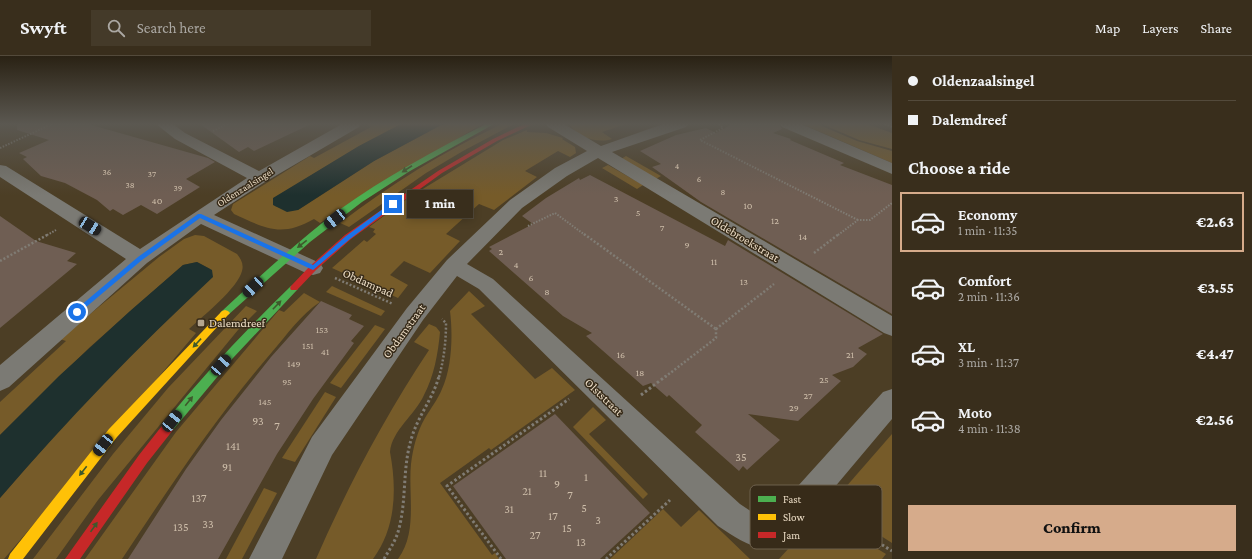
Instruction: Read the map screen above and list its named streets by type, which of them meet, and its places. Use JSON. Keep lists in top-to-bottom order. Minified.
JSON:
{"streets":{"street":["Oldenzaalsingel","Oldebroekstraat","Obdamstraat","Olststraat"],"path":["Obdampad"]},"crossings":[["Oldenzaalsingel","Obdampad"],["Oldebroekstraat","Obdamstraat"],["Obdampad","Obdamstraat"],["Obdamstraat","Olststraat"]],"places":{"transit":["Dalemdreef"]},"house_numbers":["4","36","37","6","38","39","8","3","40","10","5","12","7","14","9","2","11","4","6","13","8","153","151","41","16","21","149","18","25","95","27","145","29","93","7","141","35","91","11","1","9","21","7","137","5","31","17","3","33","135","15","27","13"],"legend":["Fast","Slow","Jam"],"page":{"header":"Swyft","search":"Search here","nav":["Map","Layers","Share"],"banner":["Oldenzaalsingel","Dalemdreef"],"heading":"Choose a ride","bubble":"1 min","list":[{"name":"Economy","note":"1 min · 11:35","value":"€2.63"},{"name":"Comfort","note":"2 min · 11:36","value":"€3.55"},{"name":"XL","note":"3 min · 11:37","value":"€4.47"},{"name":"Moto","note":"4 min · 11:38","value":"€2.56"}],"buttons":"Confirm"}}
